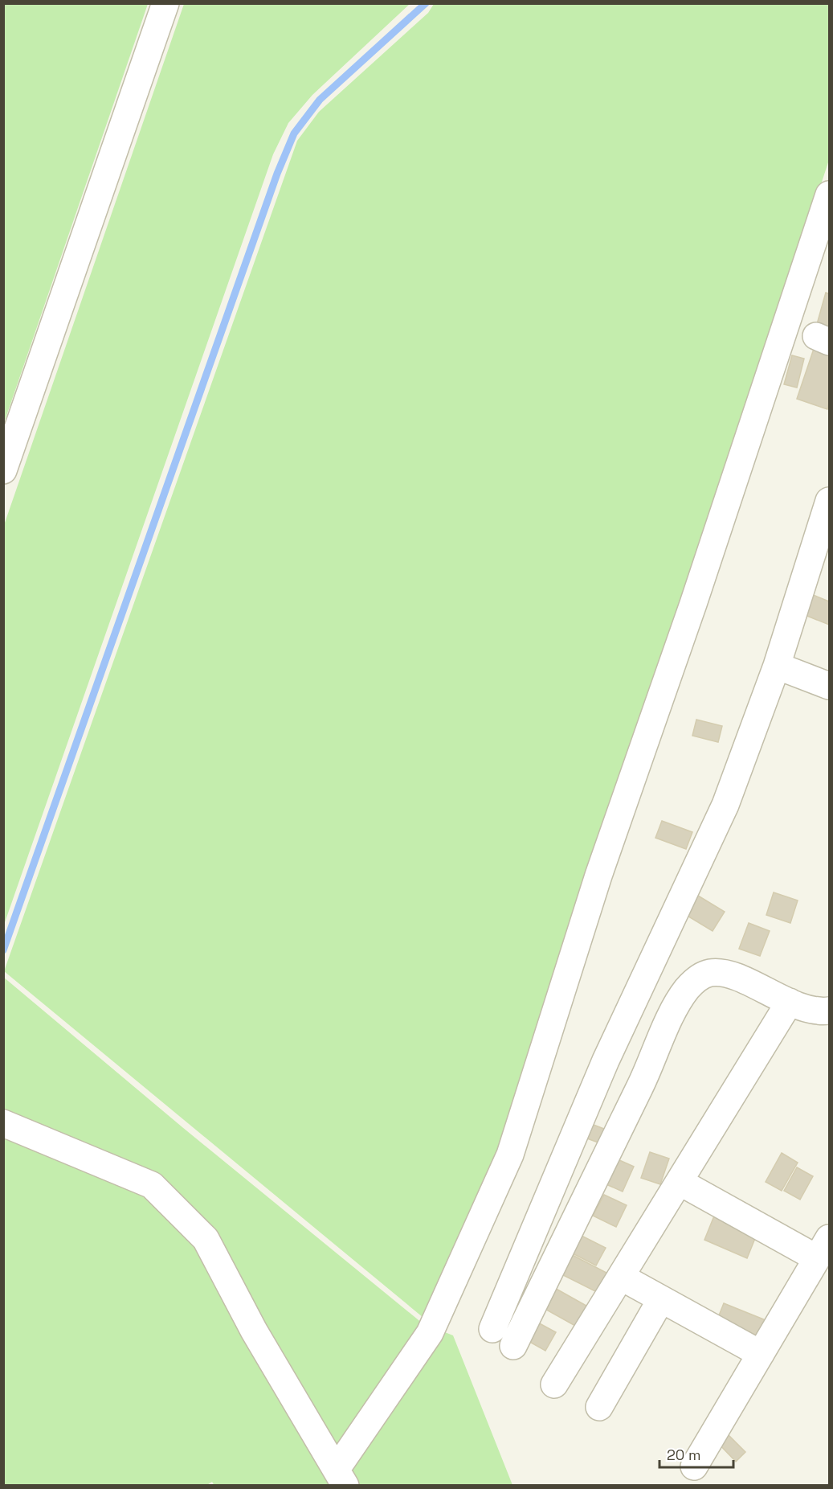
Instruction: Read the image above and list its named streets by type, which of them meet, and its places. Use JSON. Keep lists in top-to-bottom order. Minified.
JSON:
{"scale_bar":"20 m"}
